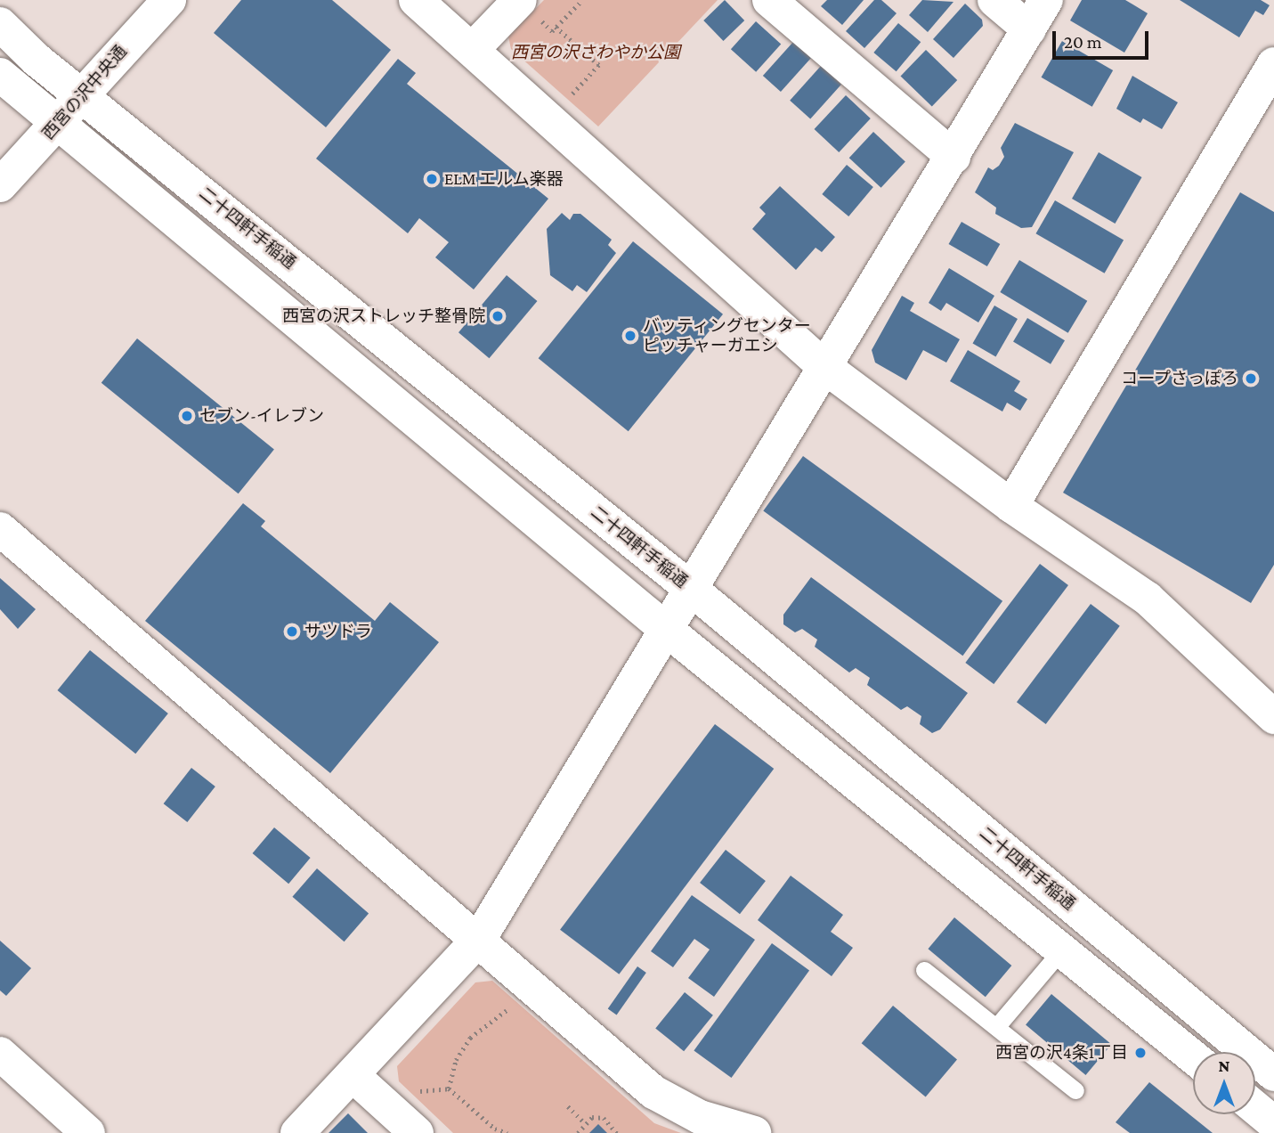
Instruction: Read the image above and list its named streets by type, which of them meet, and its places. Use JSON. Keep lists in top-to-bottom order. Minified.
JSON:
{"streets":{"street":["西宮の沢中央通","二十四軒手稲通"]},"crossings":[["西宮の沢中央通","二十四軒手稲通"]],"parks":["西宮の沢さわやか公園"],"places":["ELM エルム楽器","西宮の沢ストレッチ整骨院","バッティングセンター ピッチャーガエシ","コープさっぽろ","セブン-イレブン","サツドラ","西宮の沢4条1丁目"],"scale_bar":"20 m","north":"top"}
